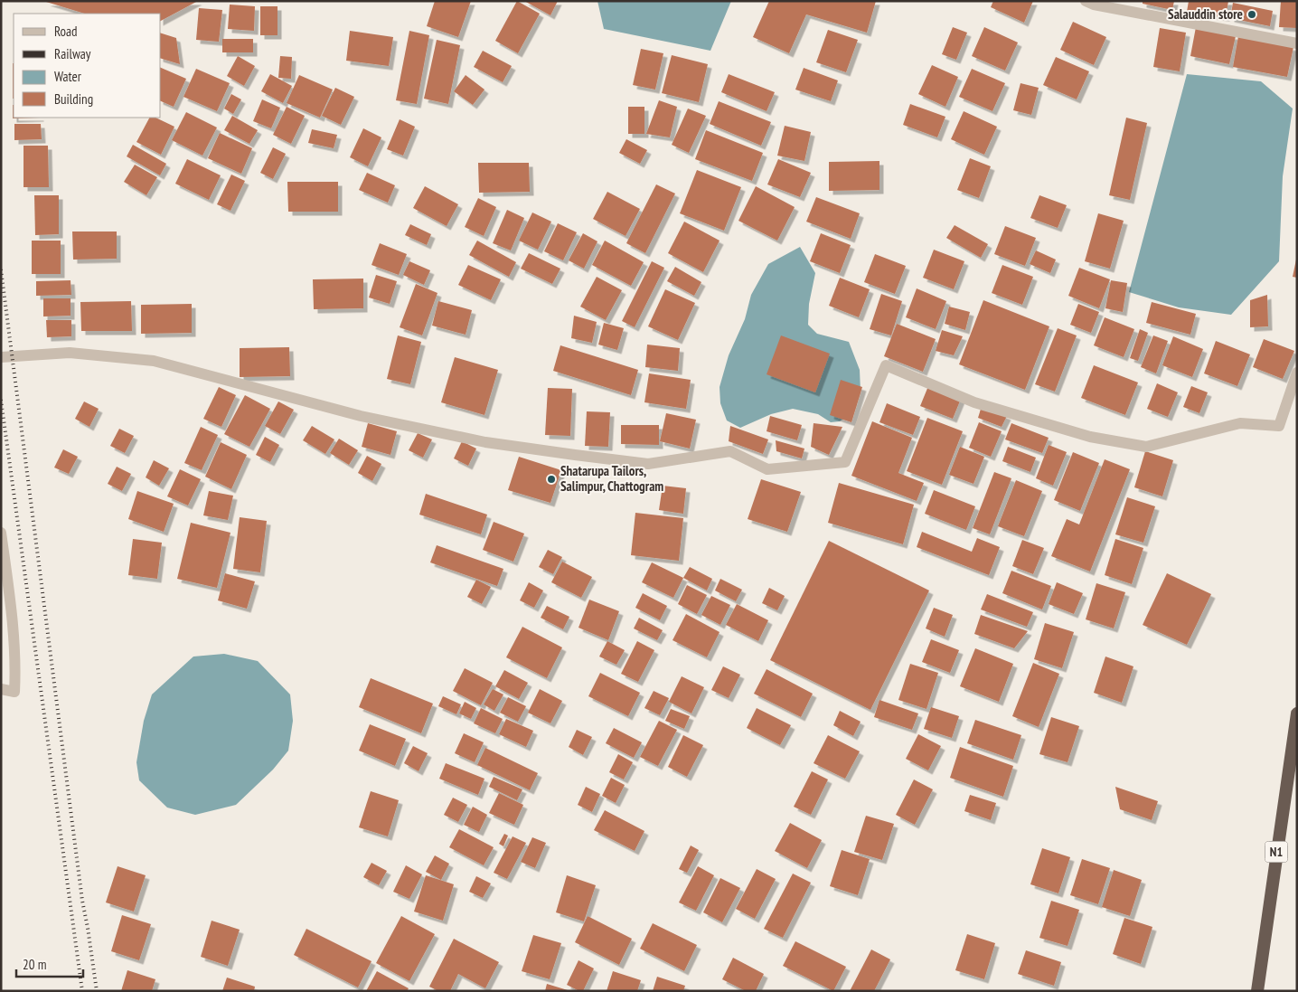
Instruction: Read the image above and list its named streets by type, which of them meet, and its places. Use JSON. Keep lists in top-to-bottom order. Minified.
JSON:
{"streets":{"highway":["N1"]},"places":["Salauddin store","Shatarupa Tailors, Salimpur, Chattogram"],"legend":["Road","Railway","Water","Building"],"scale_bar":"20 m"}
